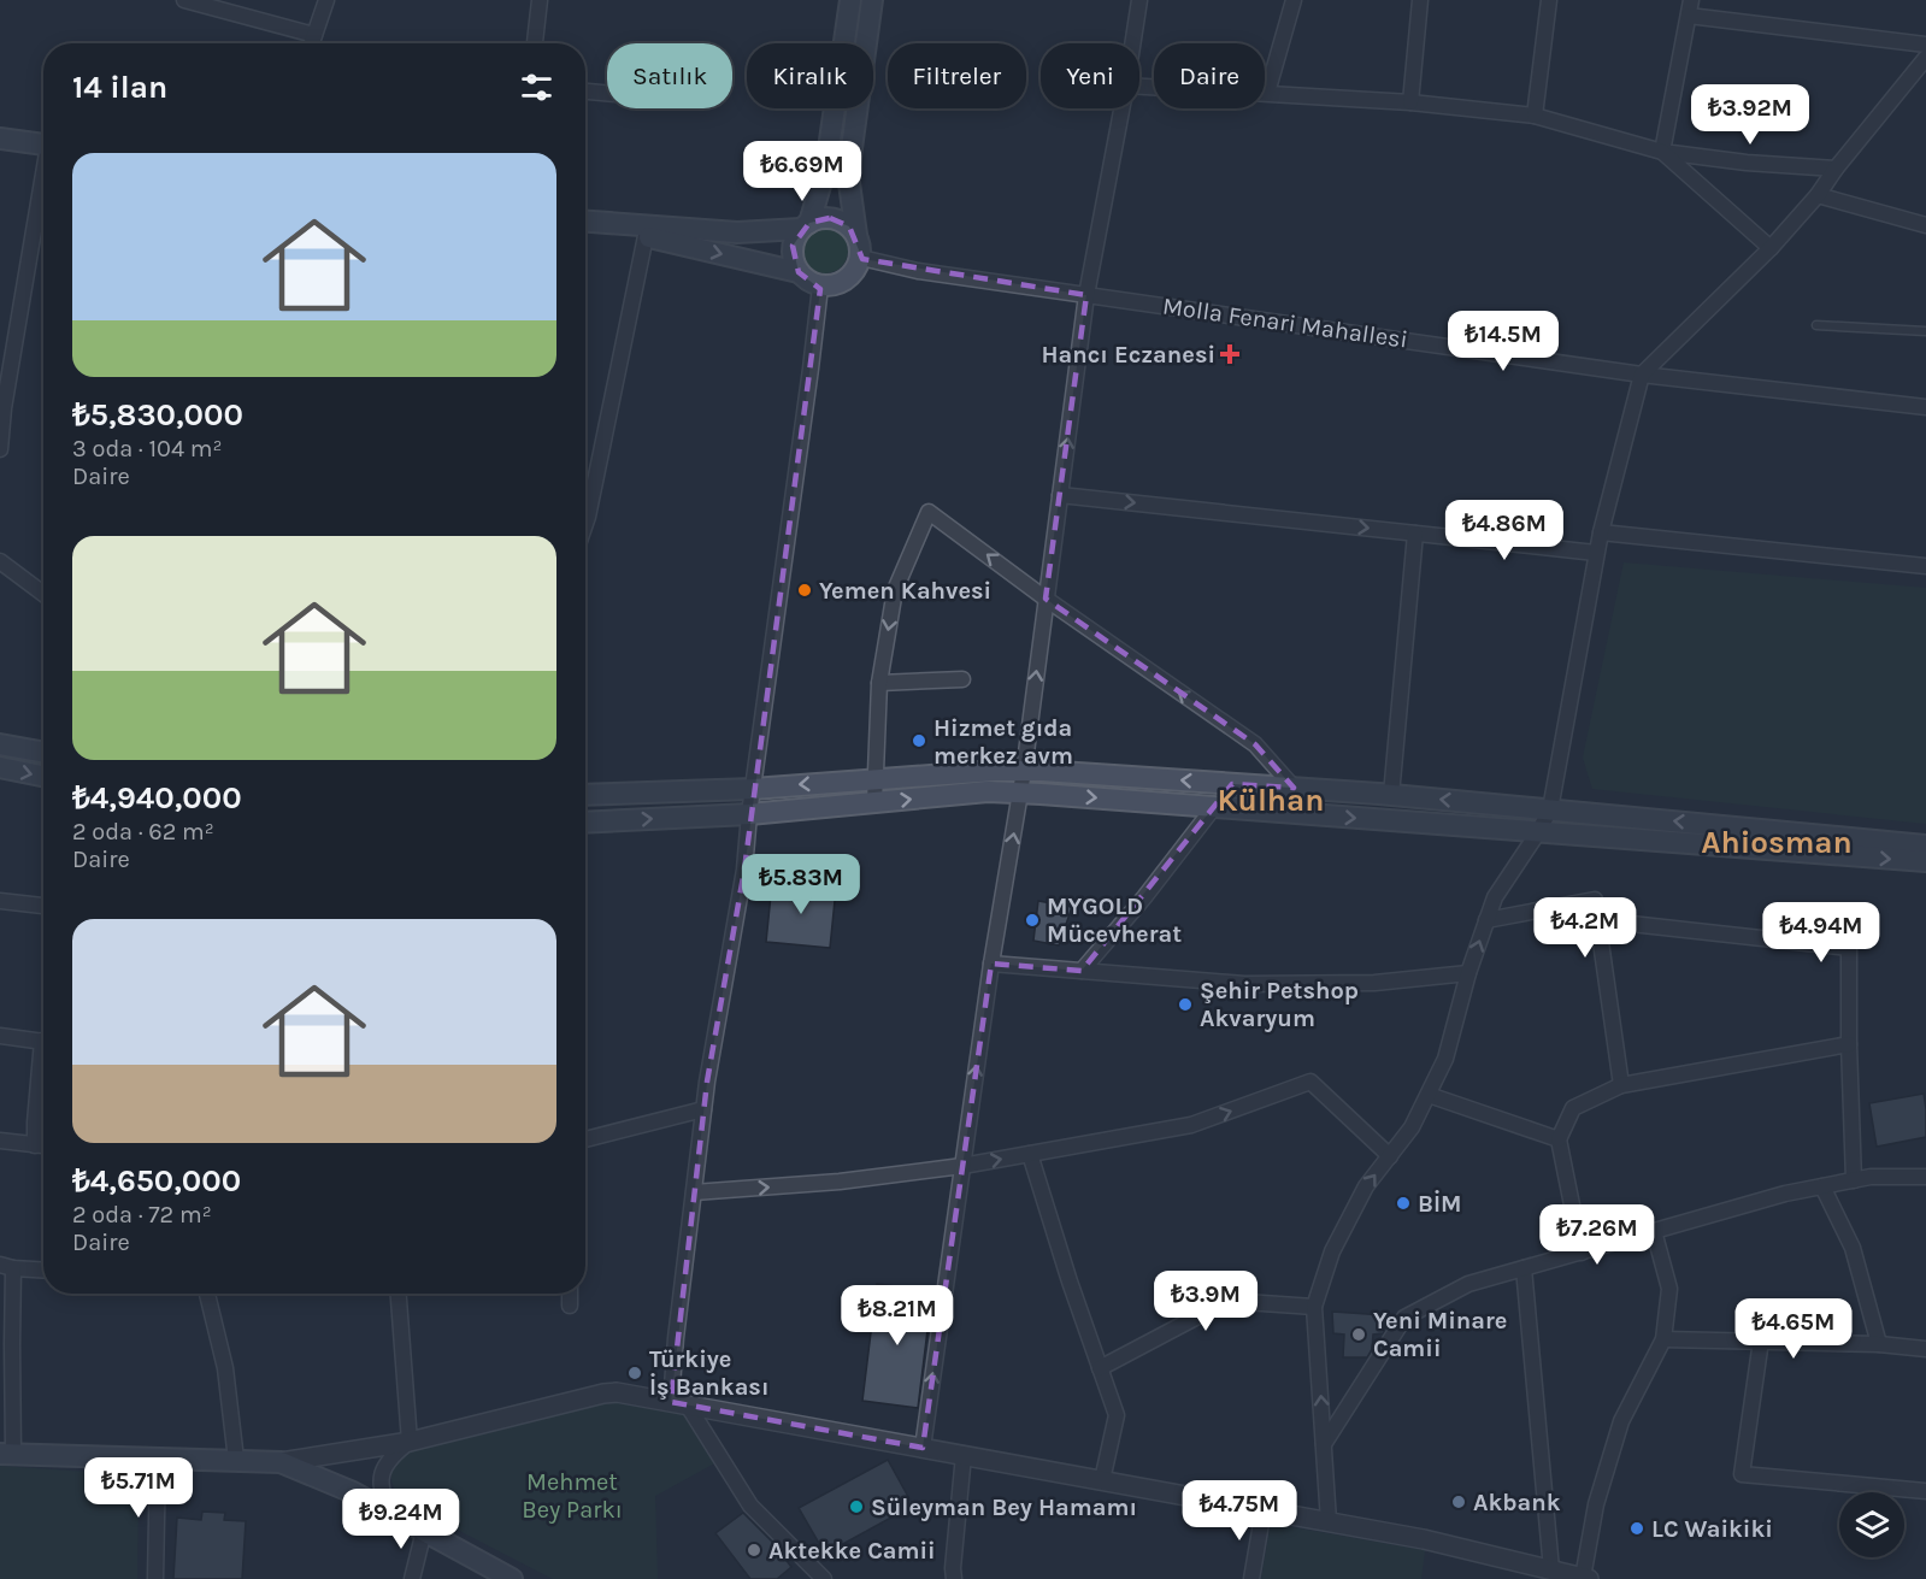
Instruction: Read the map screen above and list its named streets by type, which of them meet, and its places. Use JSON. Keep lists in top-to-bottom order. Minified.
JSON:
{"streets":{"street":["Molla Fenari Mahallesi"]},"districts":["Külhan","Ahiosman"],"parks":["Mehmet Bey Parkı"],"places":{"health":["Hancı Eczanesi"],"other":["Yemen Kahvesi","Hizmet gıda merkez avm","MYGOLD Mücevherat","Şehir Petshop Akvaryum","BİM","Yeni Minare Camii","Türkiye İş Bankası","Akbank","Süleyman Bey Hamamı","LC Waikiki","Aktekke Camii"]},"page":{"chip":["Satılık","Kiralık","Filtreler","Yeni","Daire"],"heading":"14 ilan","price":["₺3.92M","₺6.69M","₺14.5M","₺4.86M","₺5.83M","₺4.2M","₺4.94M","₺7.26M","₺3.9M","₺8.21M","₺4.65M","₺5.71M","₺4.75M","₺9.24M"],"list":[{"name":"₺5,830,000","note":"3 oda · 104 m² · Daire"},{"name":"₺4,940,000","note":"2 oda · 62 m² · Daire"},{"name":"₺4,650,000","note":"2 oda · 72 m² · Daire"}]}}
